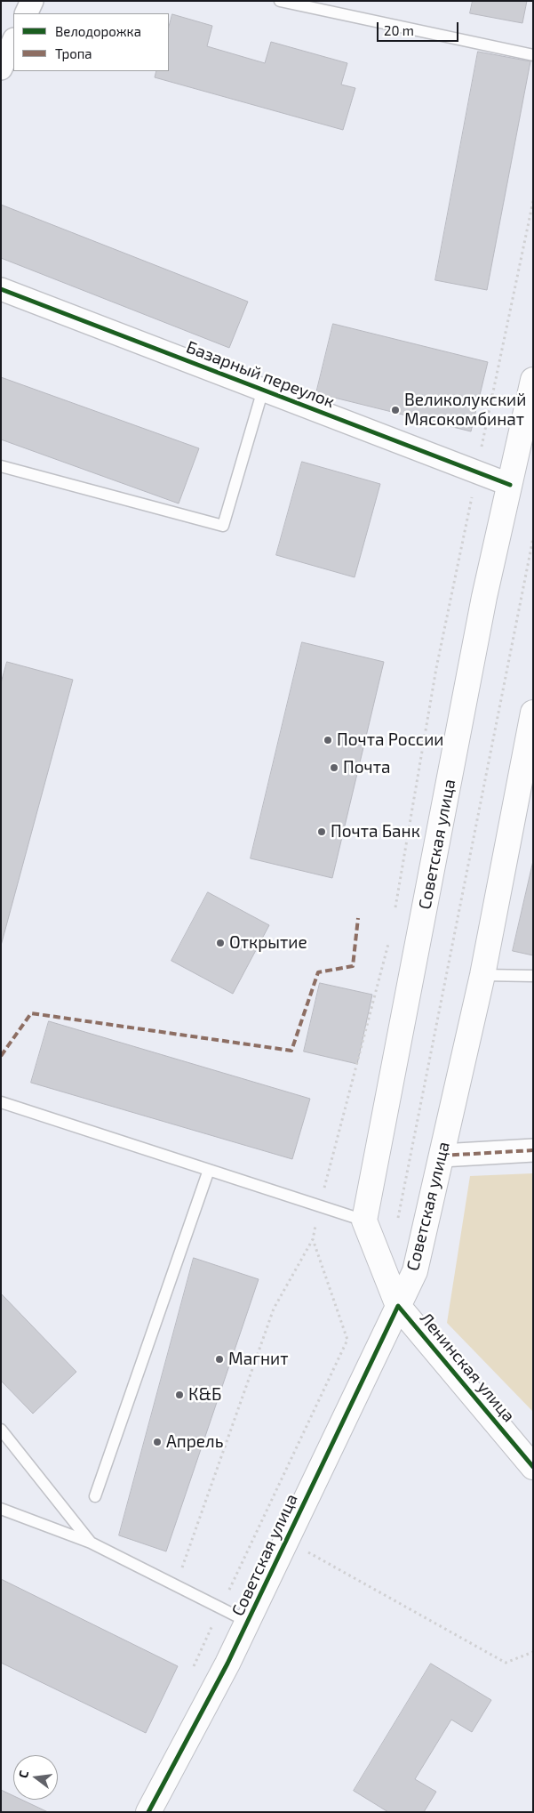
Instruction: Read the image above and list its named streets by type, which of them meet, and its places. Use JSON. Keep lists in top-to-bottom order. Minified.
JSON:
{"streets":{"main road":["Советская улица","Ленинская улица"],"street":["Базарный переулок"]},"crossings":[["Базарный переулок","Советская улица"],["Советская улица","Ленинская улица"]],"places":["Великолукский Мясокомбинат","Почта России","Почта","Почта Банк","Открытие","Магнит","К&Б","Апрель"],"legend":["Велодорожка","Тропа"],"scale_bar":"20 m","north":"left"}
